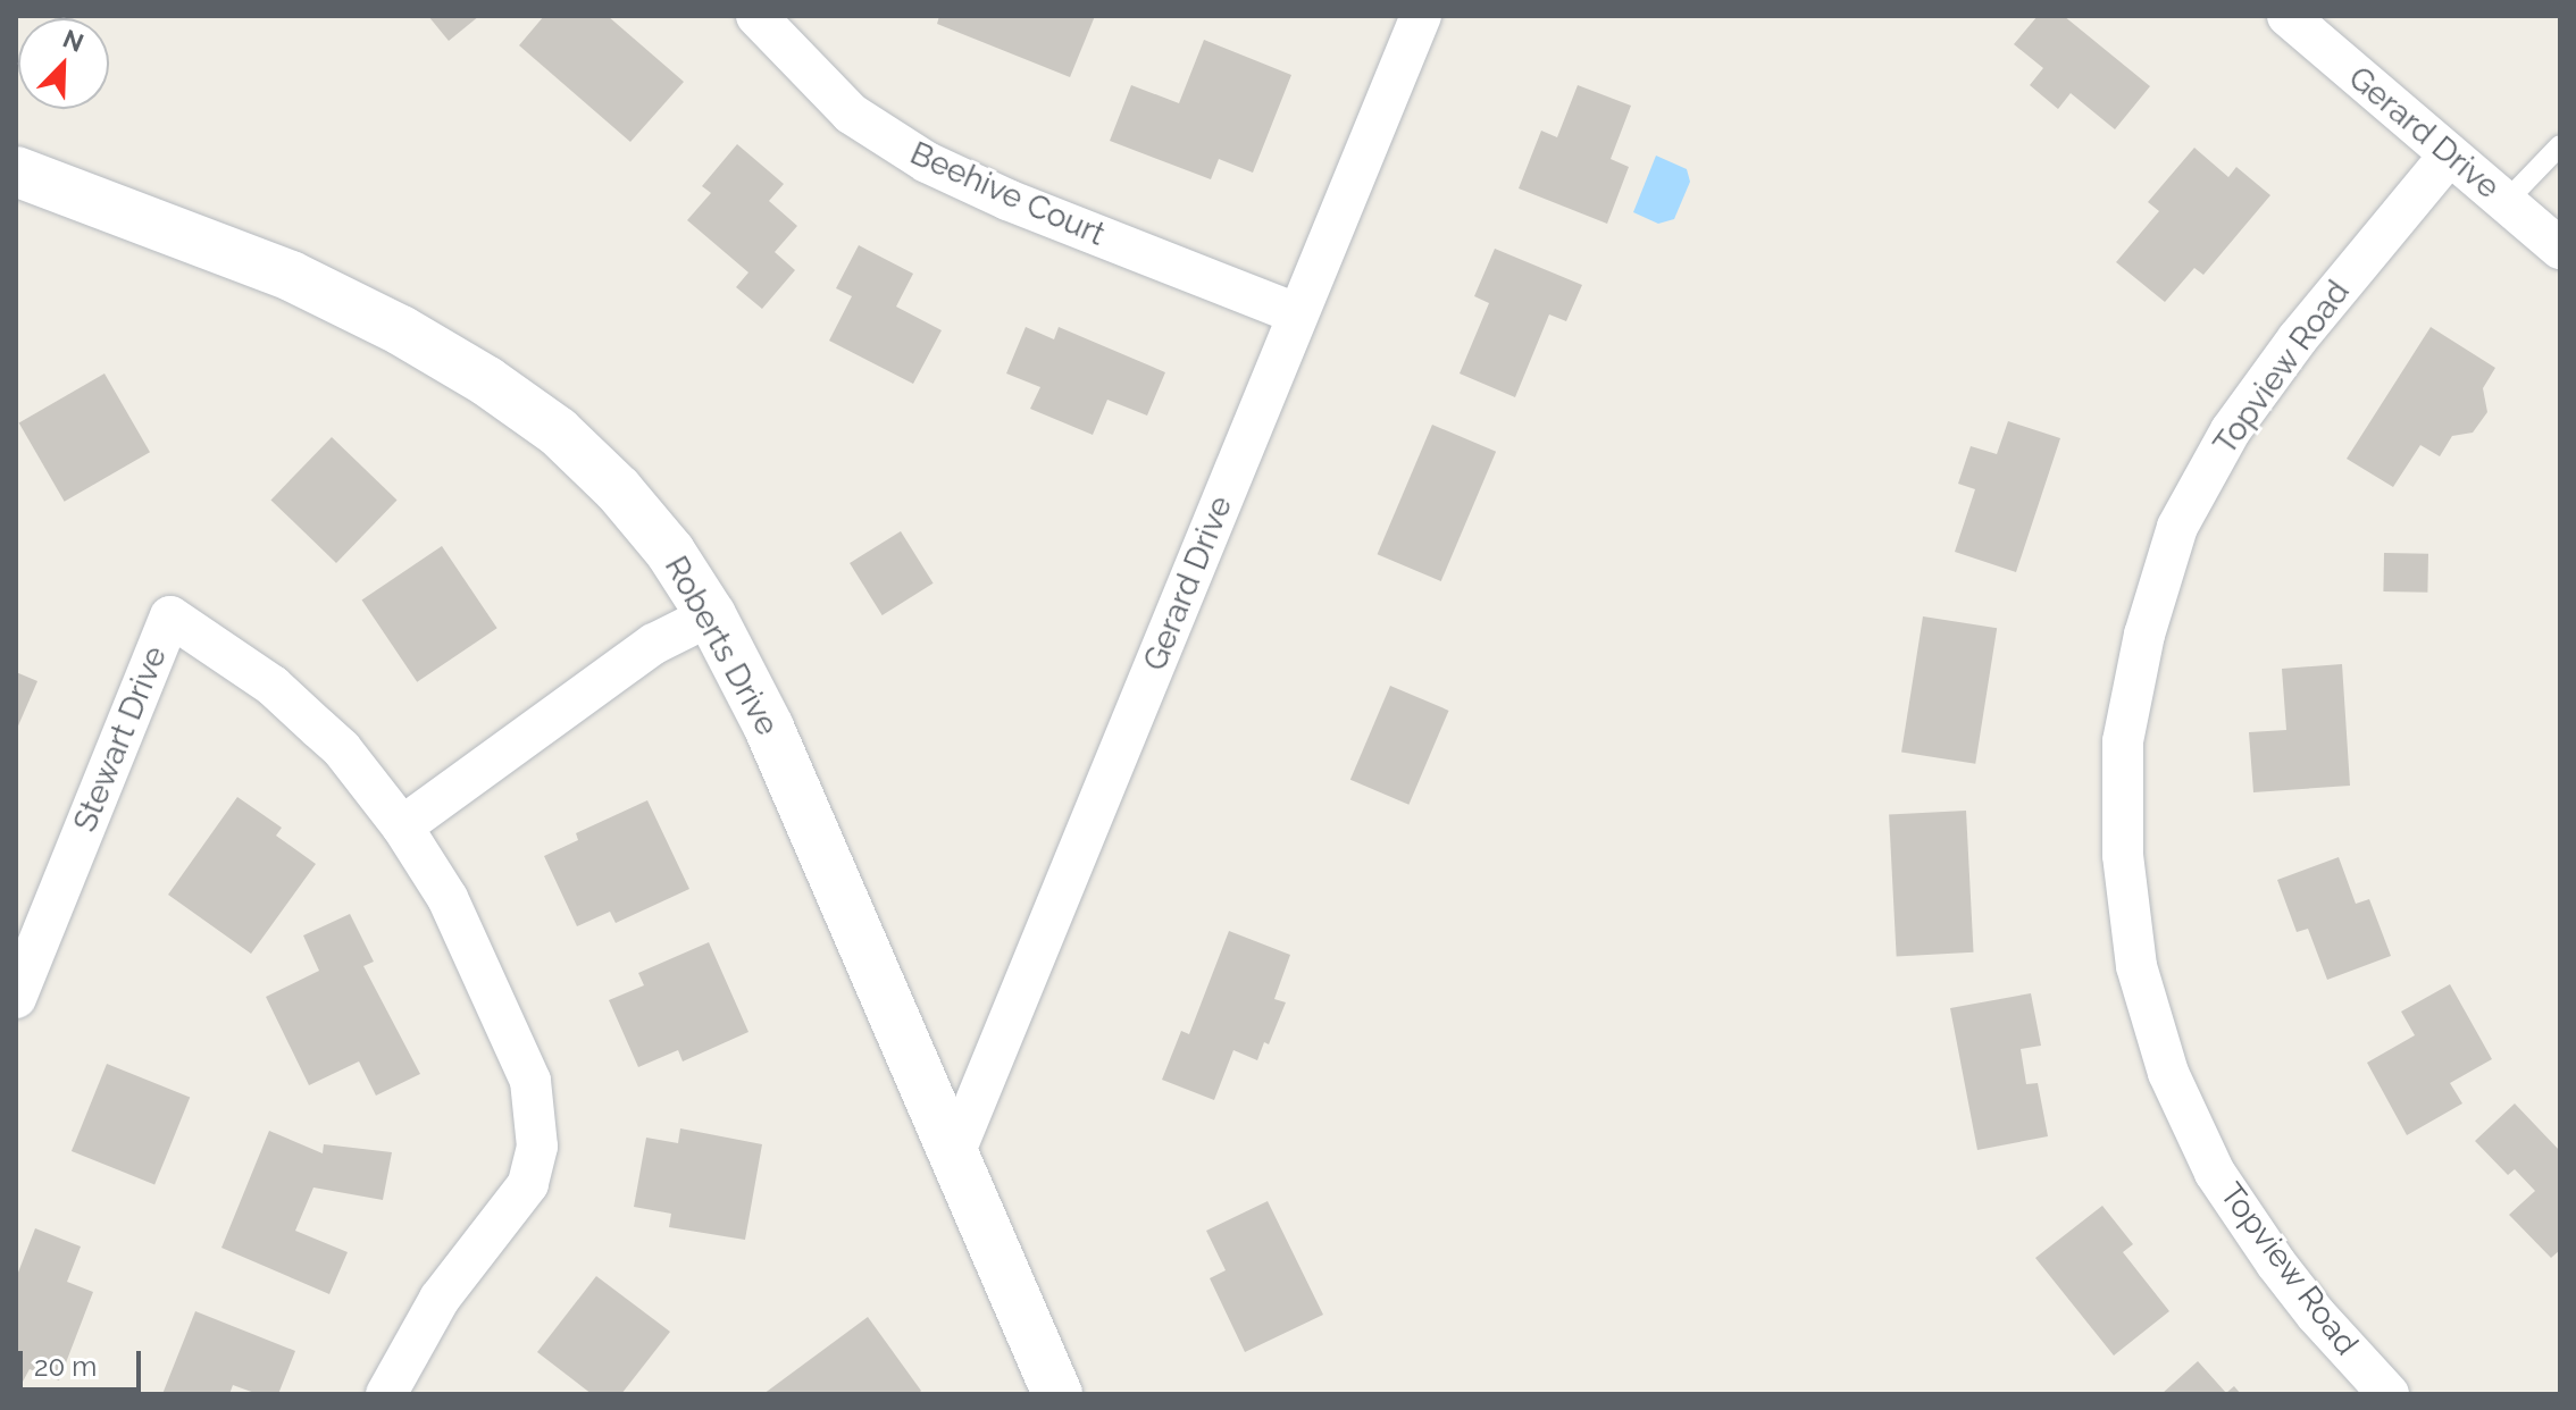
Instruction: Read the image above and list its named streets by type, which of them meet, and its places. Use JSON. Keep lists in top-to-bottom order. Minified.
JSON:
{"streets":{"street":["Gerard Drive","Beehive Court","Topview Road","Roberts Drive","Stewart Drive"]},"crossings":[["Gerard Drive","Beehive Court"],["Gerard Drive","Topview Road"],["Gerard Drive","Roberts Drive"]],"scale_bar":"20 m","north":"top right"}
